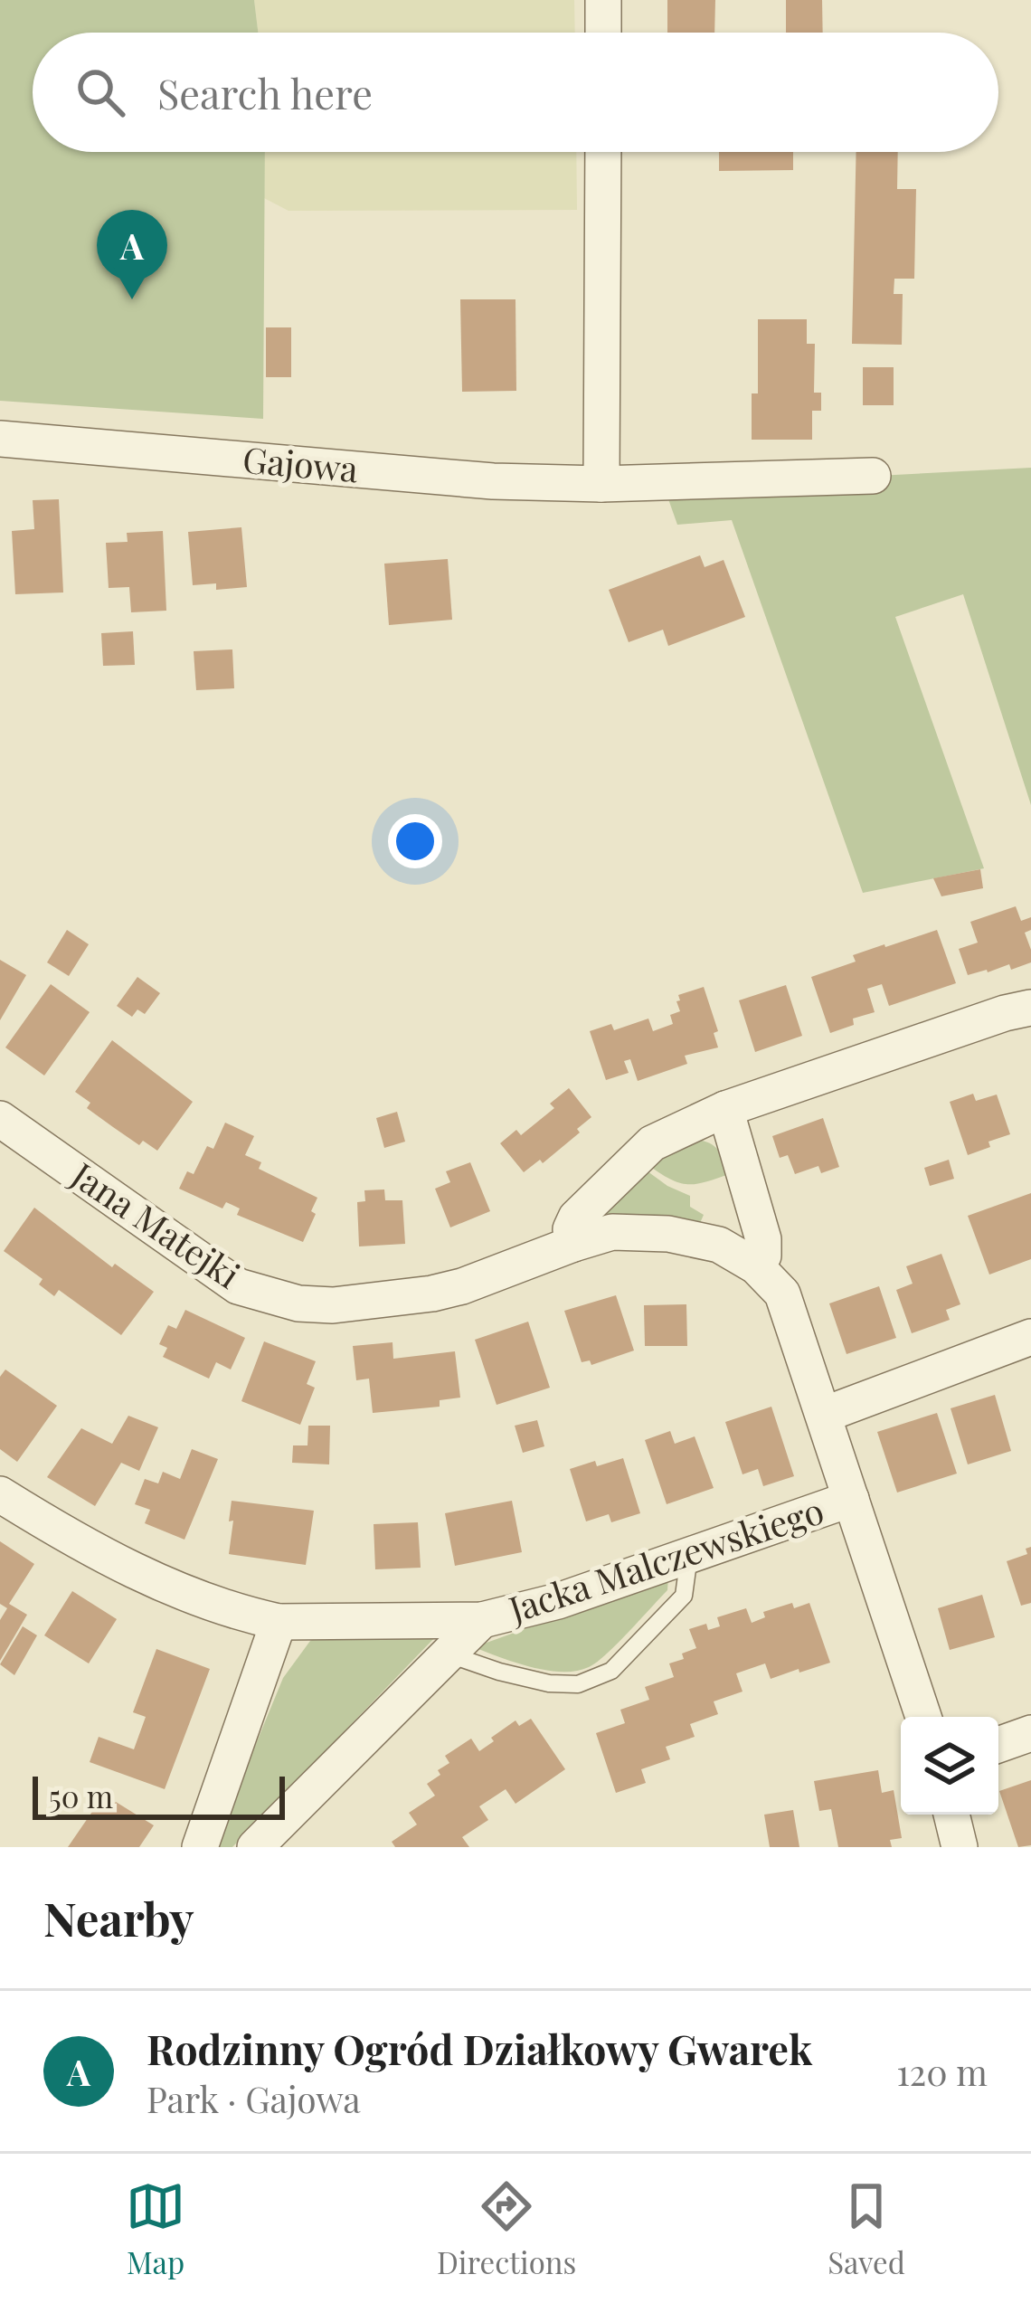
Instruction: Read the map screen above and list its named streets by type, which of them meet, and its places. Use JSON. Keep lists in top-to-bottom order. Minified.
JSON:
{"streets":{"street":["Gajowa","Jana Matejki","Jacka Malczewskiego"]},"crossings":[["Jana Matejki","Jacka Malczewskiego"]],"scale_bar":"50 m","page":{"search":"Search here","pins":"A","scale":"50 m","heading":"Nearby","list":[{"mark":"A","name":"Rodzinny Ogród Działkowy Gwarek","note":"Park · Gajowa","value":"120 m"}],"nav":["Map","Directions","Saved"]}}
